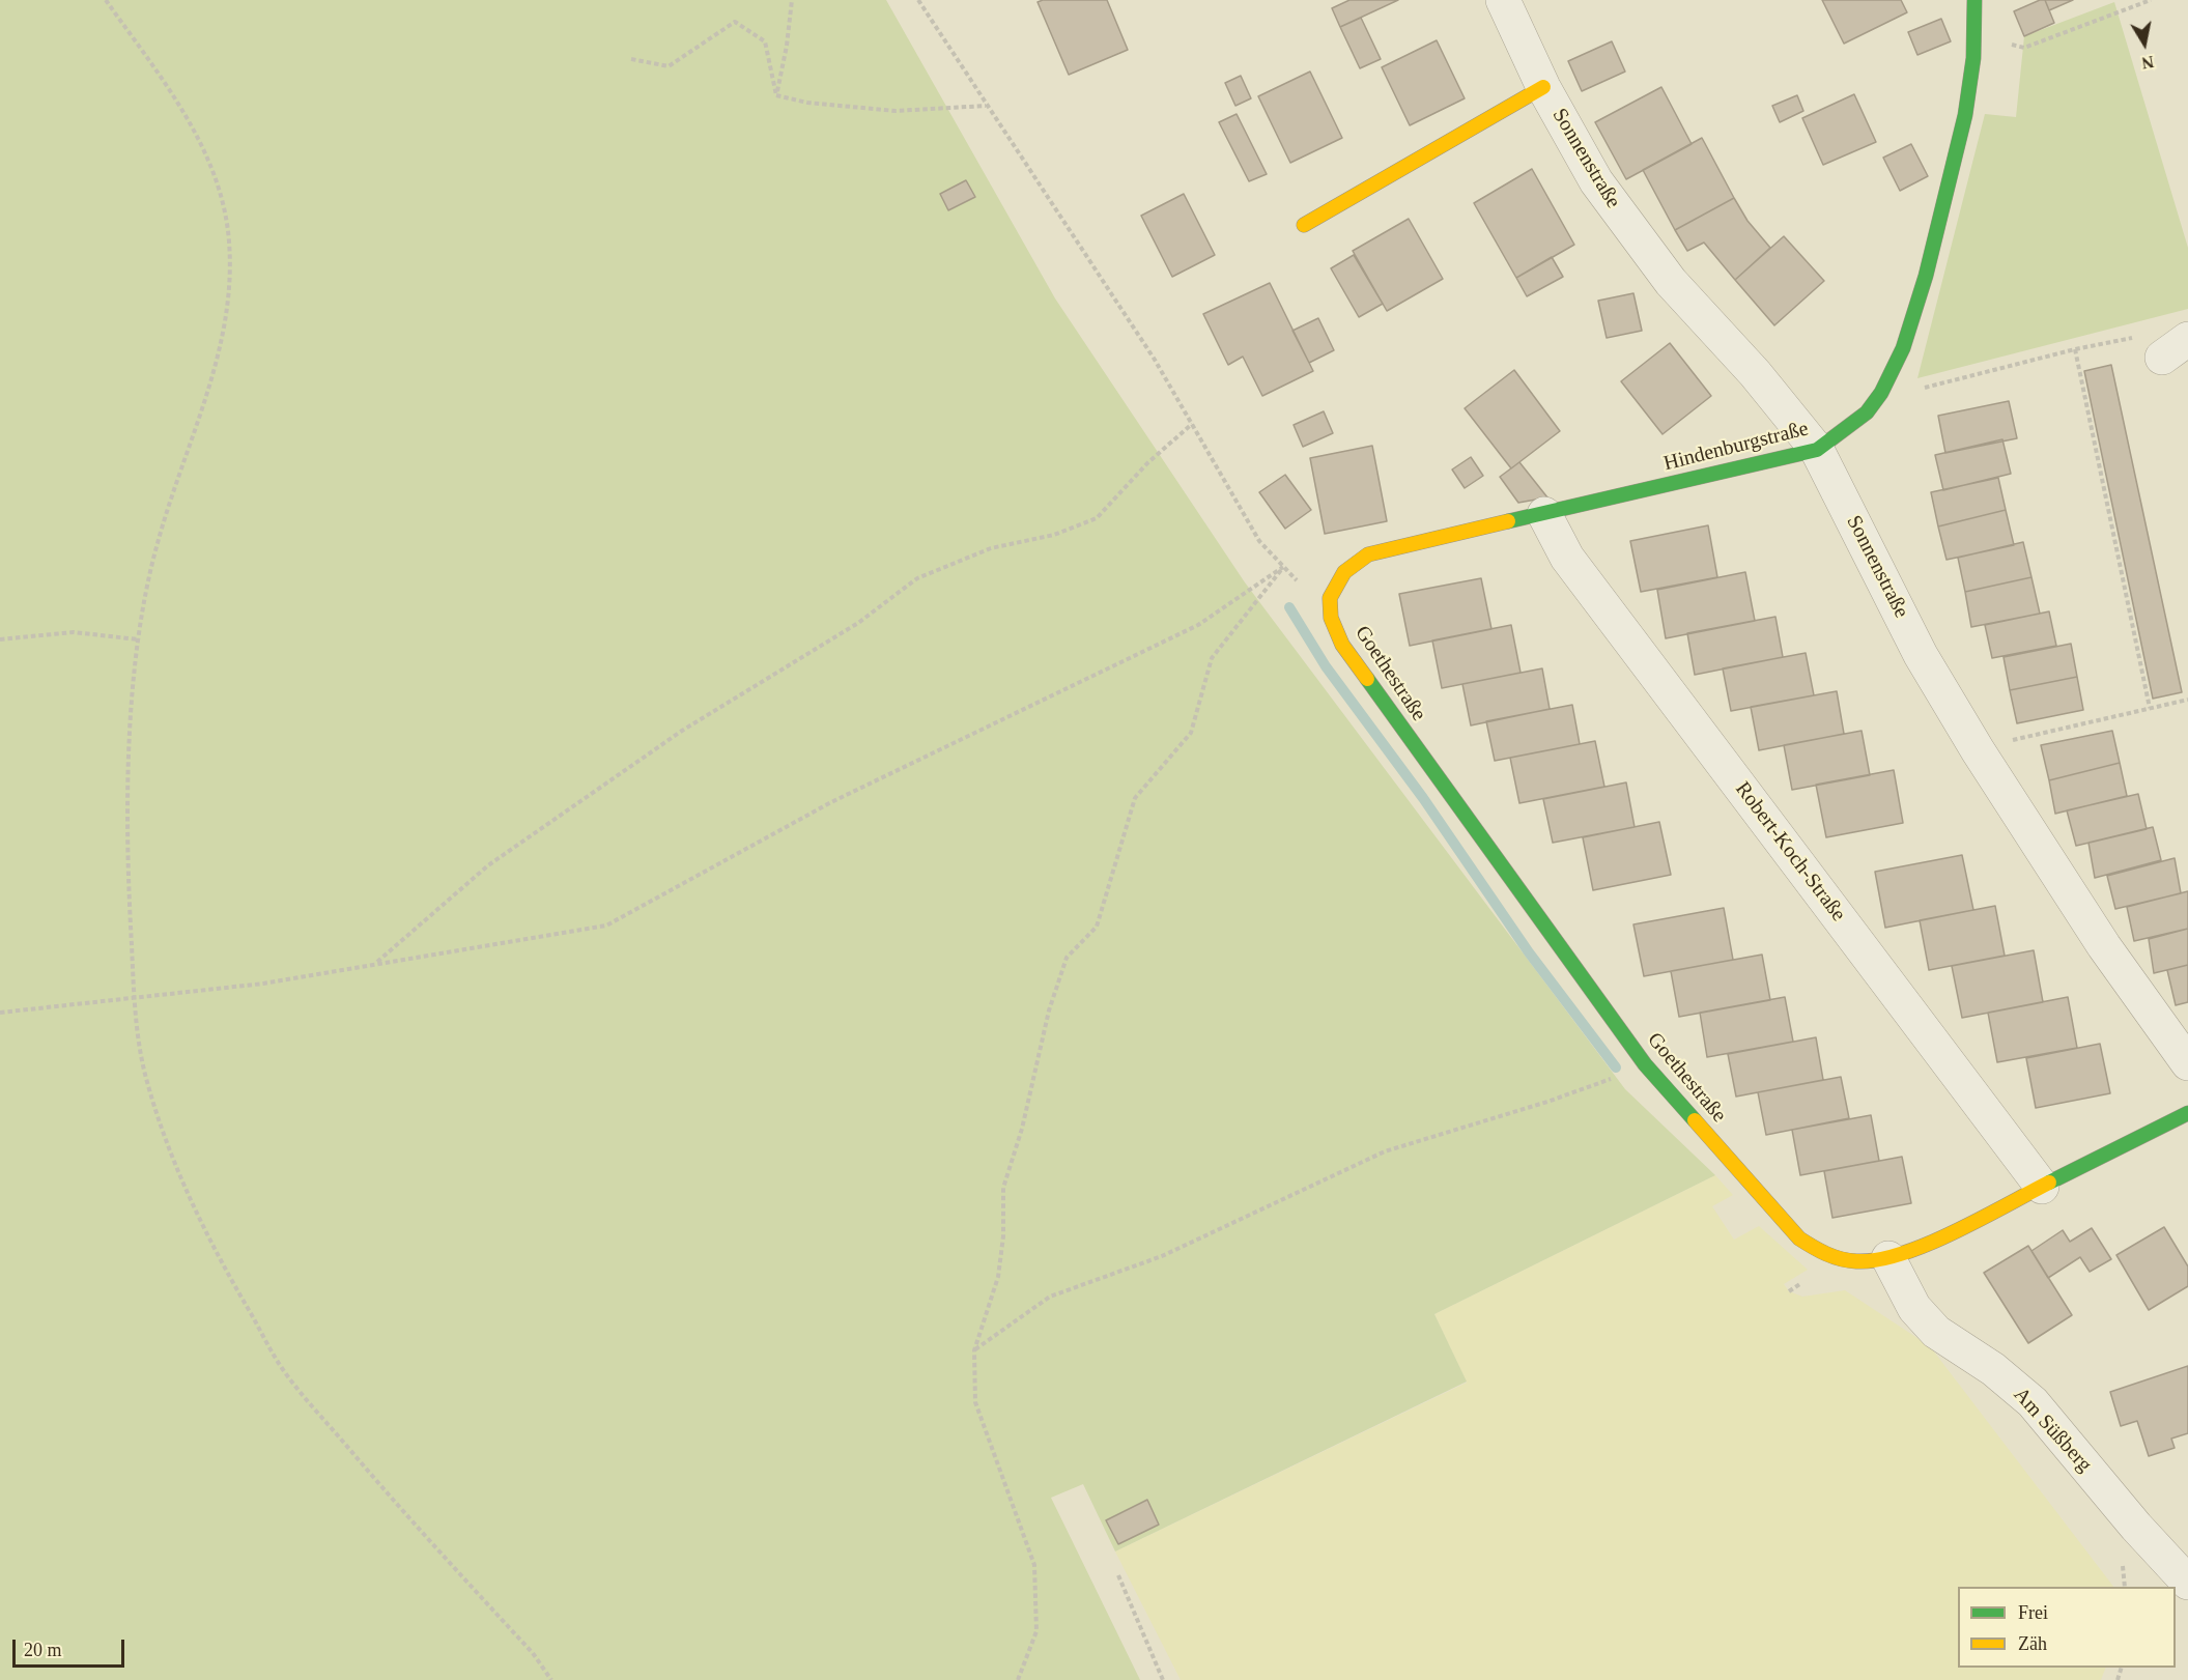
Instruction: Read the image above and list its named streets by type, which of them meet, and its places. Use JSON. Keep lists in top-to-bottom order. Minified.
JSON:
{"streets":{"street":["Sonnenstraße","Hindenburgstraße","Goethestraße","Robert-Koch-Straße","Am Süßberg"]},"crossings":[["Sonnenstraße","Hindenburgstraße"],["Hindenburgstraße","Goethestraße"],["Hindenburgstraße","Robert-Koch-Straße"],["Goethestraße","Robert-Koch-Straße"],["Goethestraße","Am Süßberg"]],"legend":["Frei","Zäh"],"scale_bar":"20 m","north":"bottom"}
